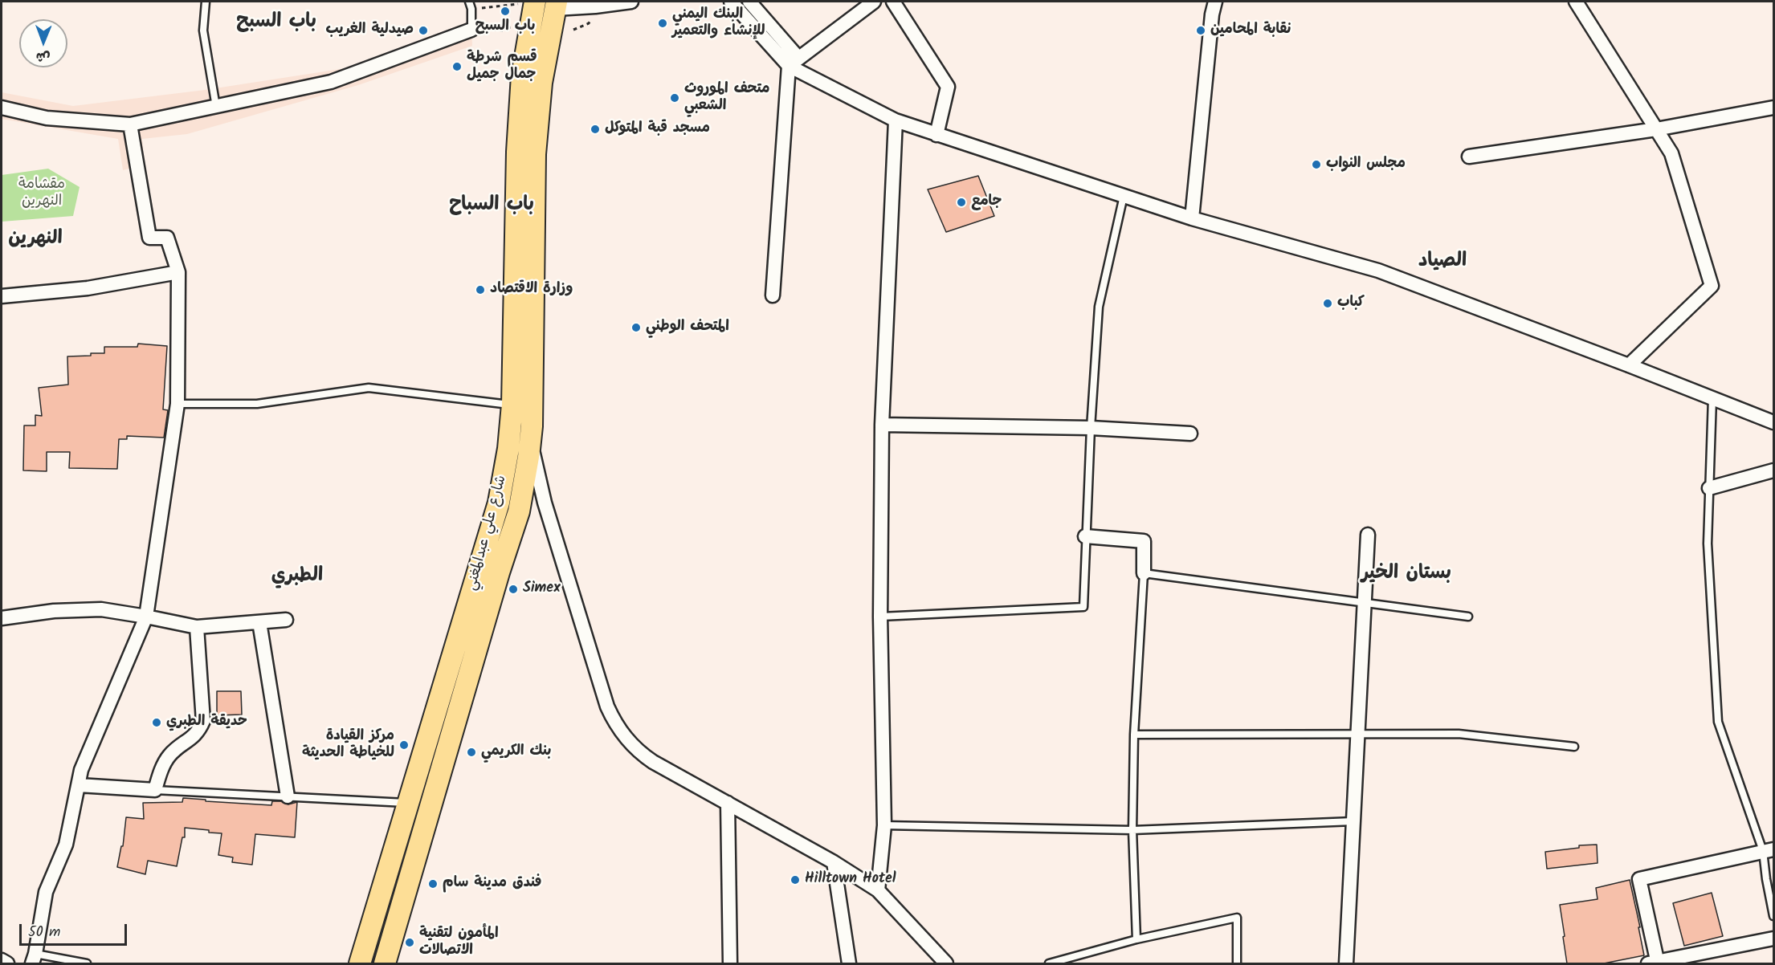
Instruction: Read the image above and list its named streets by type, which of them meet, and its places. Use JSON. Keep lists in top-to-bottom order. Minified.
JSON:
{"streets":{"main road":["شارع علي عبدالمغني"]},"districts":["باب السبح","باب السباح","النهرين","الصياد","بستان الخير","الطبري"],"parks":["مقشامة النهرين"],"places":["باب السبح","البنك اليمني للإنشاء والتعمير","صيدلية الغريب","نقابة المحامين","قسم شرطة جمال جميل","متحف الموروث الشعبي","مسجد قبة المتوكل","مجلس النواب","جامع","وزارة الاقتصاد","كباب","المتحف الوطني","Simex","حديقة الطبري","مركز القيادة للخياطة الحديثة","بنك الكريمي","Hilltown Hotel","فندق مدينة سام","المأمون لتقنية الاتصالات"],"scale_bar":"50 m","north":"bottom"}
